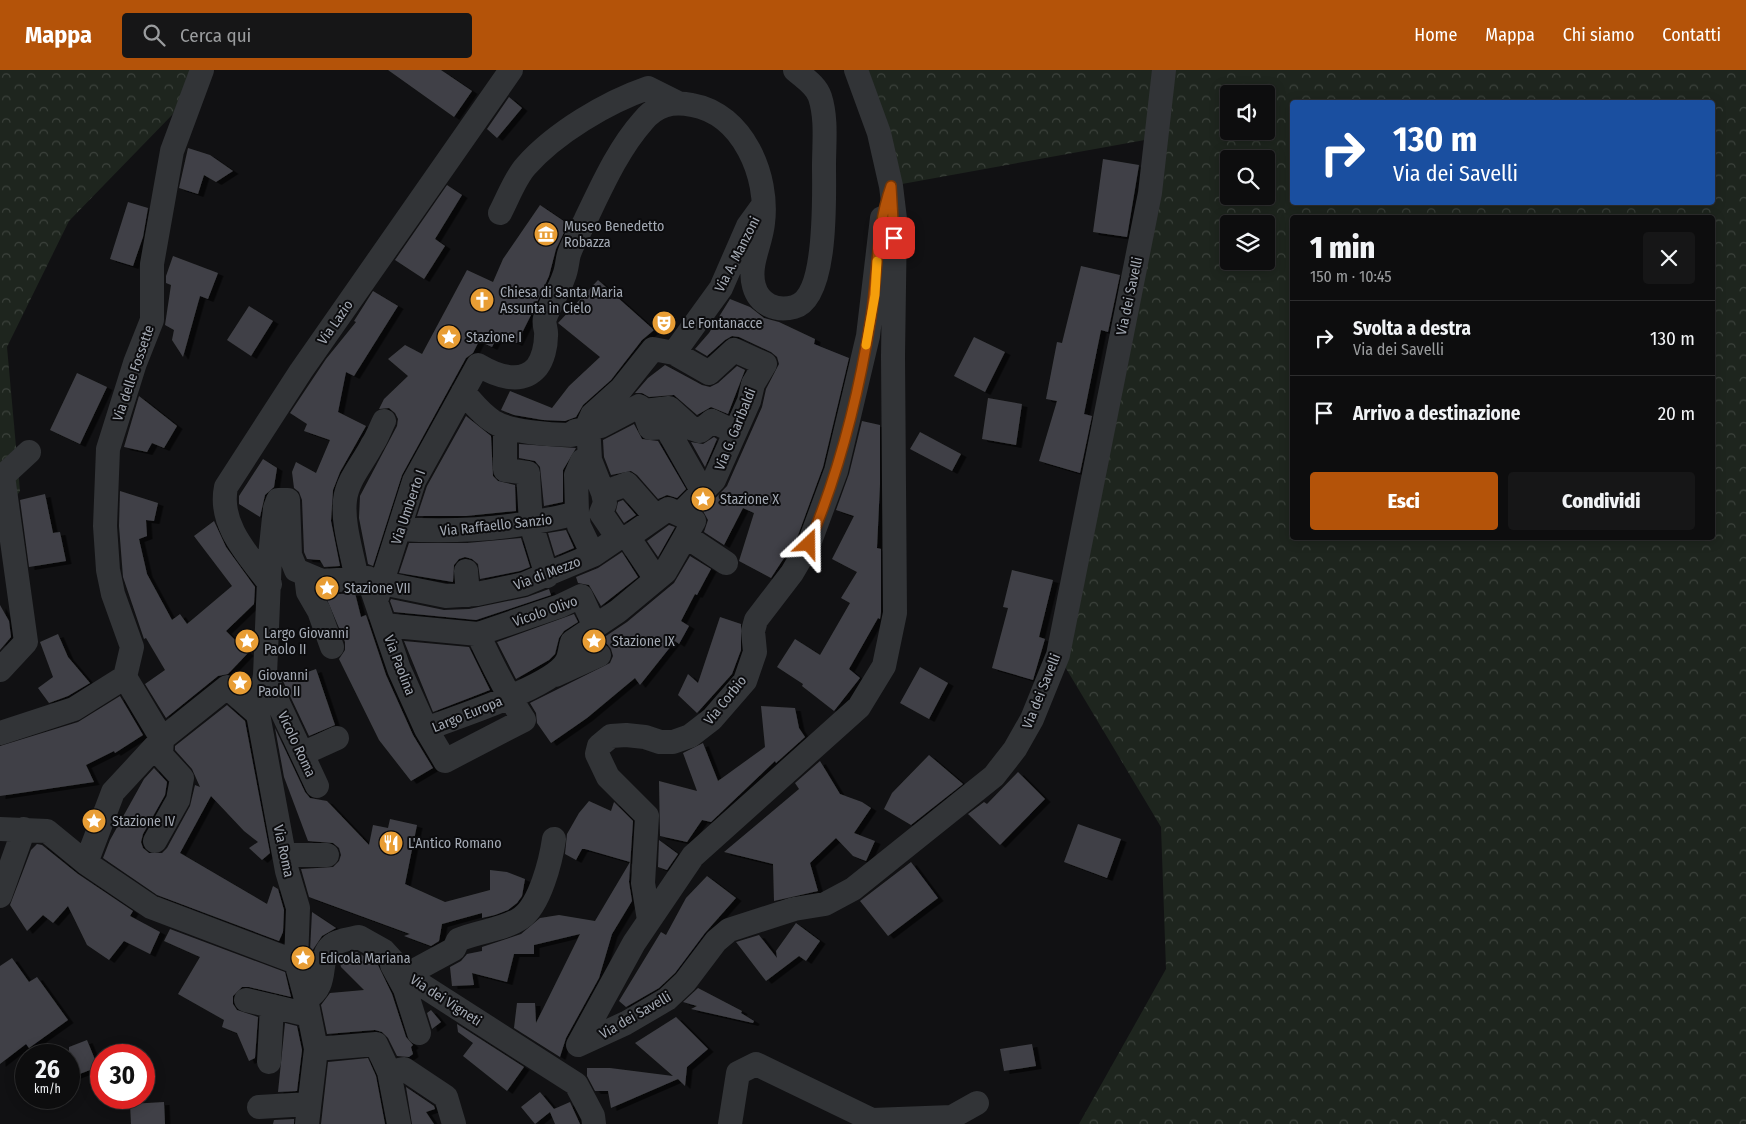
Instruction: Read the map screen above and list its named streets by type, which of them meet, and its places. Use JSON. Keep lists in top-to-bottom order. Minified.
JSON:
{"streets":{"street":["Via A. Manzoni","Via dei Savelli","Via Lazio","Via delle Fossette","Via G. Garibaldi","Via Umberto I","Via Raffaello Sanzio","Via di Mezzo","Vicolo Olivo","Via Paolina","Via Corbio","Largo Europa","Vicolo Roma","Via Roma","Via dei Vigneti"]},"crossings":[["Via A. Manzoni","Via G. Garibaldi"],["Via dei Savelli","Via Corbio"],["Via dei Savelli","Via dei Vigneti"],["Via Lazio","Via Roma"],["Via G. Garibaldi","Via di Mezzo"],["Via Umberto I","Via Raffaello Sanzio"],["Via Umberto I","Via di Mezzo"],["Via Umberto I","Via Paolina"],["Via di Mezzo","Via Paolina"],["Vicolo Olivo","Via Paolina"],["Via Paolina","Largo Europa"],["Vicolo Roma","Via Roma"],["Via Roma","Via dei Vigneti"]],"places":{"museum":["Museo Benedetto Robazza"],"church":["Chiesa di Santa Maria Assunta in Cielo"],"theatre":["Le Fontanacce"],"place":["Stazione I","Stazione X","Stazione VII","Largo Giovanni Paolo II","Stazione IX","Giovanni Paolo II","Stazione IV","Edicola Mariana"],"restaurant":["L'Antico Romano"]},"page":{"header":"Mappa","search":"Cerca qui","nav":["Home","Mappa","Chi siamo","Contatti"],"turn":["130 m","Via dei Savelli"],"heading":["1 min","150 m · 10:45"],"list":[{"name":"Svolta a destra","note":"Via dei Savelli","value":"130 m"},{"name":"Arrivo a destinazione","value":"20 m"}],"buttons":["Esci","Condividi"],"speed":"26 km/h","limit":"30"}}
